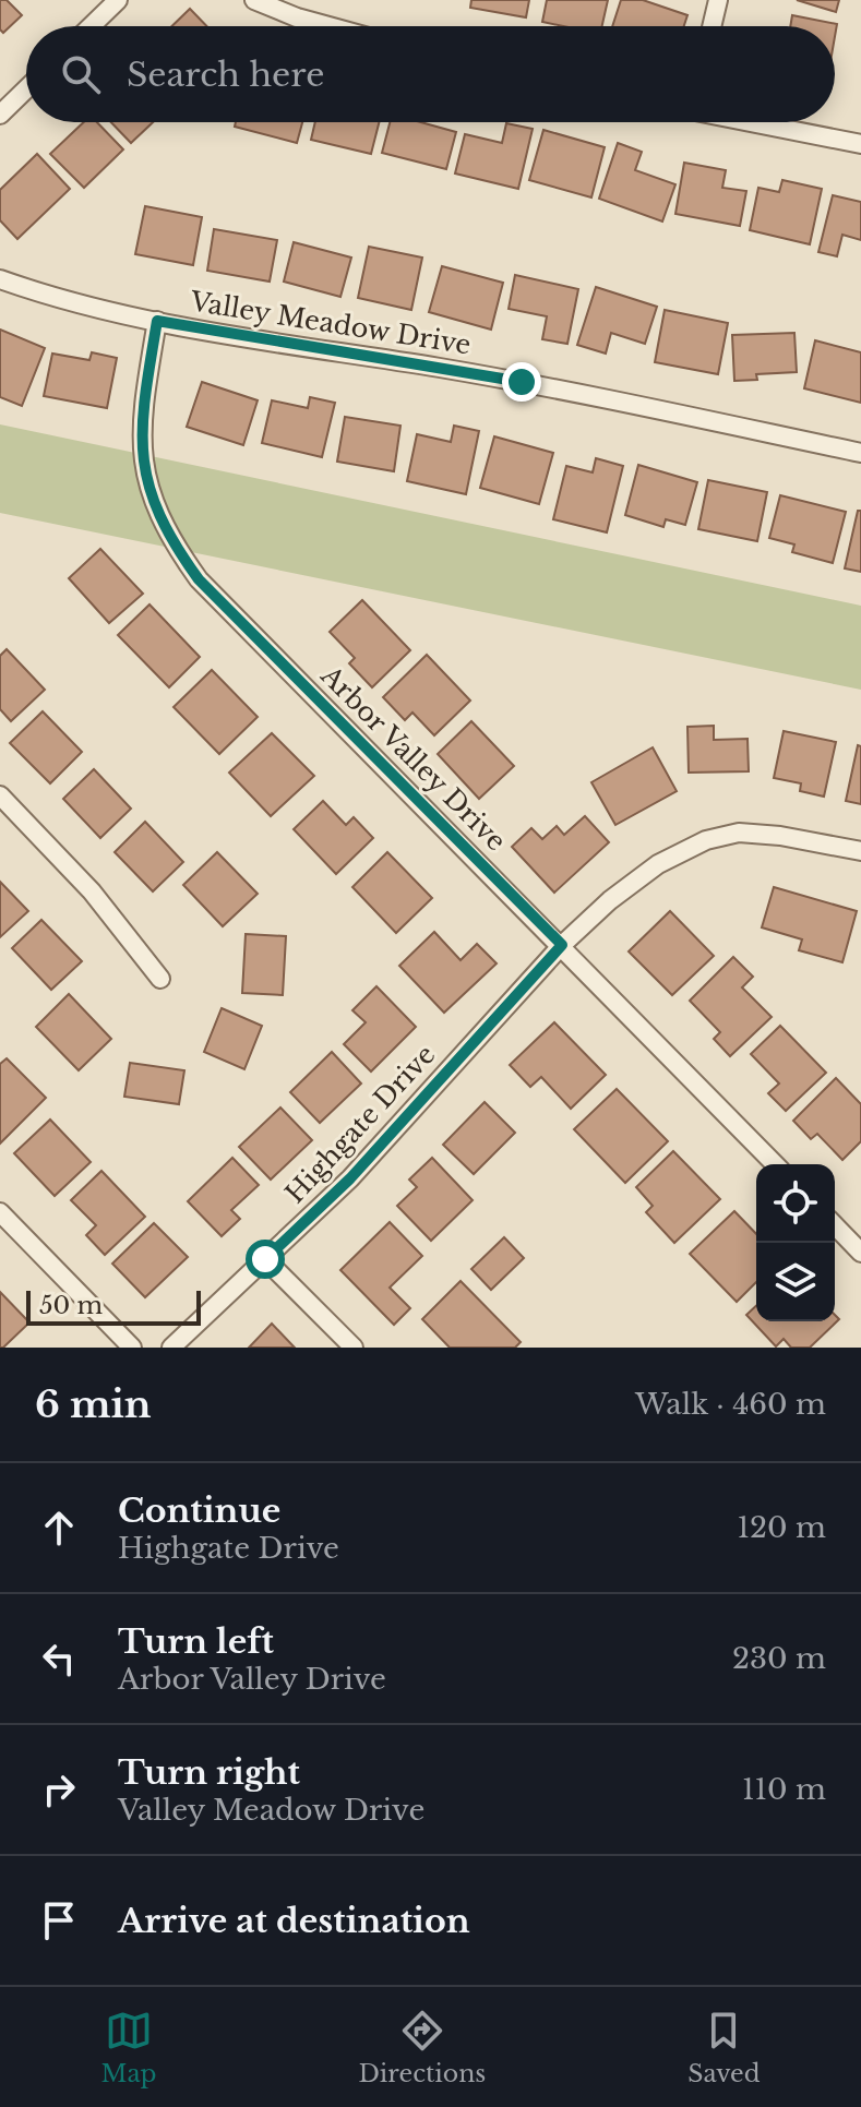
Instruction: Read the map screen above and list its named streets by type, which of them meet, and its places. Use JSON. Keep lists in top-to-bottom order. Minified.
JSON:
{"streets":{"street":["Valley Meadow Drive","Arbor Valley Drive","Highgate Drive"]},"crossings":[["Valley Meadow Drive","Arbor Valley Drive"],["Arbor Valley Drive","Highgate Drive"]],"scale_bar":"50 m","page":{"search":"Search here","scale":"50 m","heading":["6 min","Walk · 460 m"],"list":[["Continue","Highgate Drive","120 m"],["Turn left","Arbor Valley Drive","230 m"],["Turn right","Valley Meadow Drive","110 m"],"Arrive at destination"],"nav":["Map","Directions","Saved"]}}
